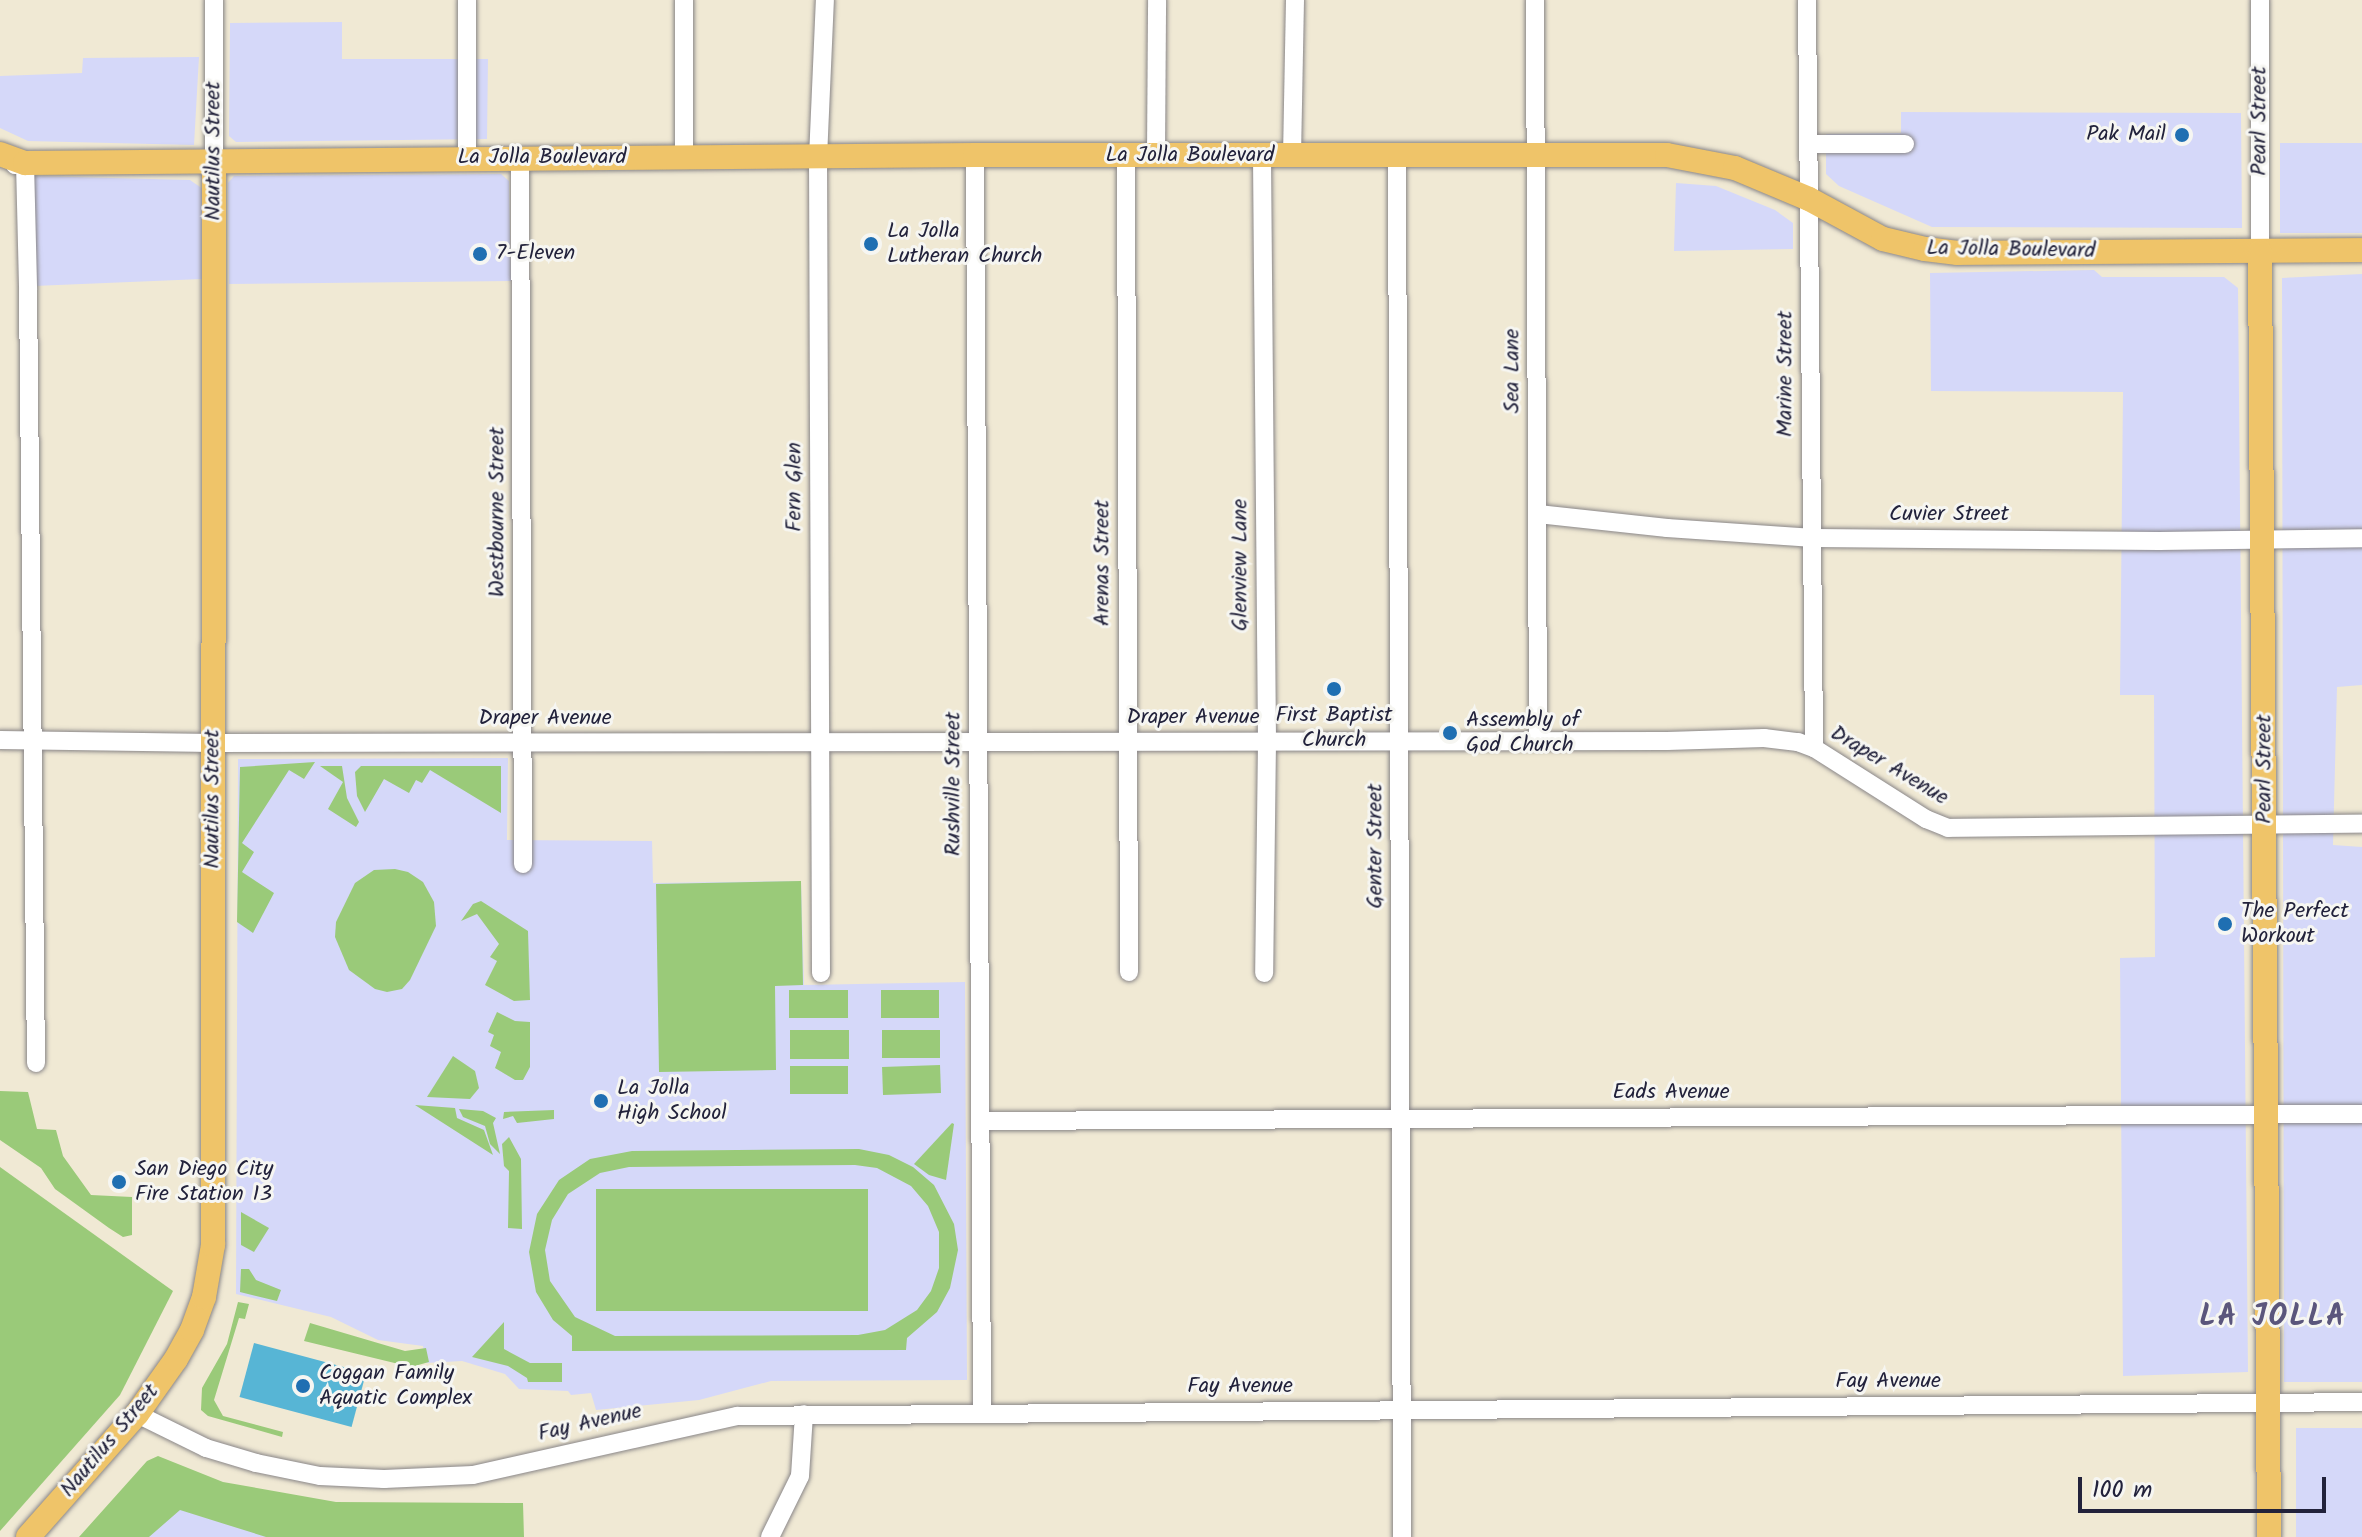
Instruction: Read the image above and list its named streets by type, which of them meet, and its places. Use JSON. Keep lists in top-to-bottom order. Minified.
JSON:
{"streets":{"main road":["Pearl Street","Nautilus Street","La Jolla Boulevard"],"street":["Sea Lane","Marine Street","Fern Glen","Westbourne Street","Cuvier Street","Arenas Street","Glenview Lane","Draper Avenue","Rushville Street","Genter Street","Eads Avenue","Fay Avenue"]},"crossings":[["Pearl Street","La Jolla Boulevard"],["Pearl Street","Cuvier Street"],["Pearl Street","Draper Avenue"],["Pearl Street","Eads Avenue"],["Pearl Street","Fay Avenue"],["Nautilus Street","La Jolla Boulevard"],["Nautilus Street","Draper Avenue"],["Nautilus Street","Fay Avenue"],["La Jolla Boulevard","Sea Lane"],["La Jolla Boulevard","Marine Street"],["La Jolla Boulevard","Fern Glen"],["La Jolla Boulevard","Westbourne Street"],["La Jolla Boulevard","Arenas Street"],["La Jolla Boulevard","Glenview Lane"],["La Jolla Boulevard","Rushville Street"],["La Jolla Boulevard","Genter Street"],["Sea Lane","Cuvier Street"],["Sea Lane","Draper Avenue"],["Marine Street","Cuvier Street"],["Marine Street","Draper Avenue"],["Fern Glen","Draper Avenue"],["Westbourne Street","Draper Avenue"],["Arenas Street","Draper Avenue"],["Glenview Lane","Draper Avenue"],["Draper Avenue","Rushville Street"],["Draper Avenue","Genter Street"],["Rushville Street","Eads Avenue"],["Rushville Street","Fay Avenue"],["Genter Street","Eads Avenue"],["Genter Street","Fay Avenue"]],"districts":["LA JOLLA"],"places":["Pak Mail","La Jolla Lutheran Church","7-Eleven","First Baptist Church","Assembly of God Church","The Perfect Workout","La Jolla High School","San Diego City Fire Station 13","Coggan Family Aquatic Complex"],"scale_bar":"100 m"}
